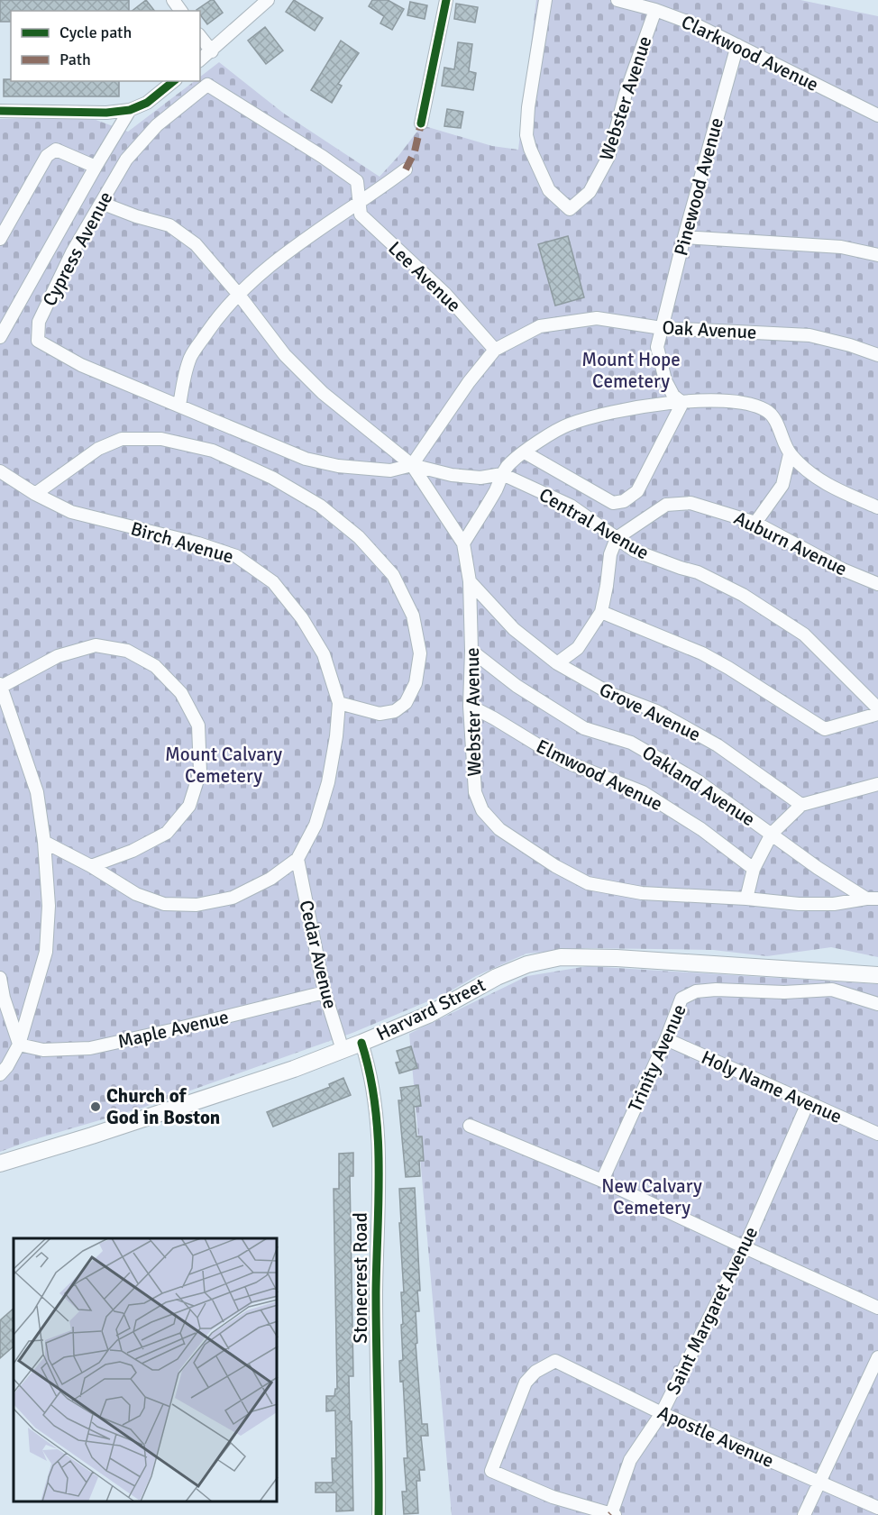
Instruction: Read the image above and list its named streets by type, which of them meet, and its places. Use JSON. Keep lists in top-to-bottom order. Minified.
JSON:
{"streets":{"main road":["Harvard Street"],"street":["Clarkwood Avenue","Webster Avenue","Pinewood Avenue","Cypress Avenue","Lee Avenue","Oak Avenue","Central Avenue","Birch Avenue","Auburn Avenue","Grove Avenue","Elmwood Avenue","Oakland Avenue","Cedar Avenue","Maple Avenue","Trinity Avenue","Holy Name Avenue","Stonecrest Road","Saint Margaret Avenue","Apostle Avenue"]},"crossings":[["Clarkwood Avenue","Webster Avenue"],["Clarkwood Avenue","Pinewood Avenue"],["Webster Avenue","Cypress Avenue"],["Webster Avenue","Grove Avenue"],["Webster Avenue","Elmwood Avenue"],["Webster Avenue","Oakland Avenue"],["Pinewood Avenue","Oak Avenue"],["Cypress Avenue","Lee Avenue"],["Lee Avenue","Oak Avenue"],["Central Avenue","Auburn Avenue"],["Birch Avenue","Cedar Avenue"],["Cedar Avenue","Harvard Street"],["Cedar Avenue","Maple Avenue"],["Harvard Street","Stonecrest Road"],["Trinity Avenue","Holy Name Avenue"],["Holy Name Avenue","Saint Margaret Avenue"],["Saint Margaret Avenue","Apostle Avenue"]],"parks":["Mount Hope Cemetery","Mount Calvary Cemetery","New Calvary Cemetery"],"places":["Church of God in Boston"],"legend":["Cycle path","Path"]}
